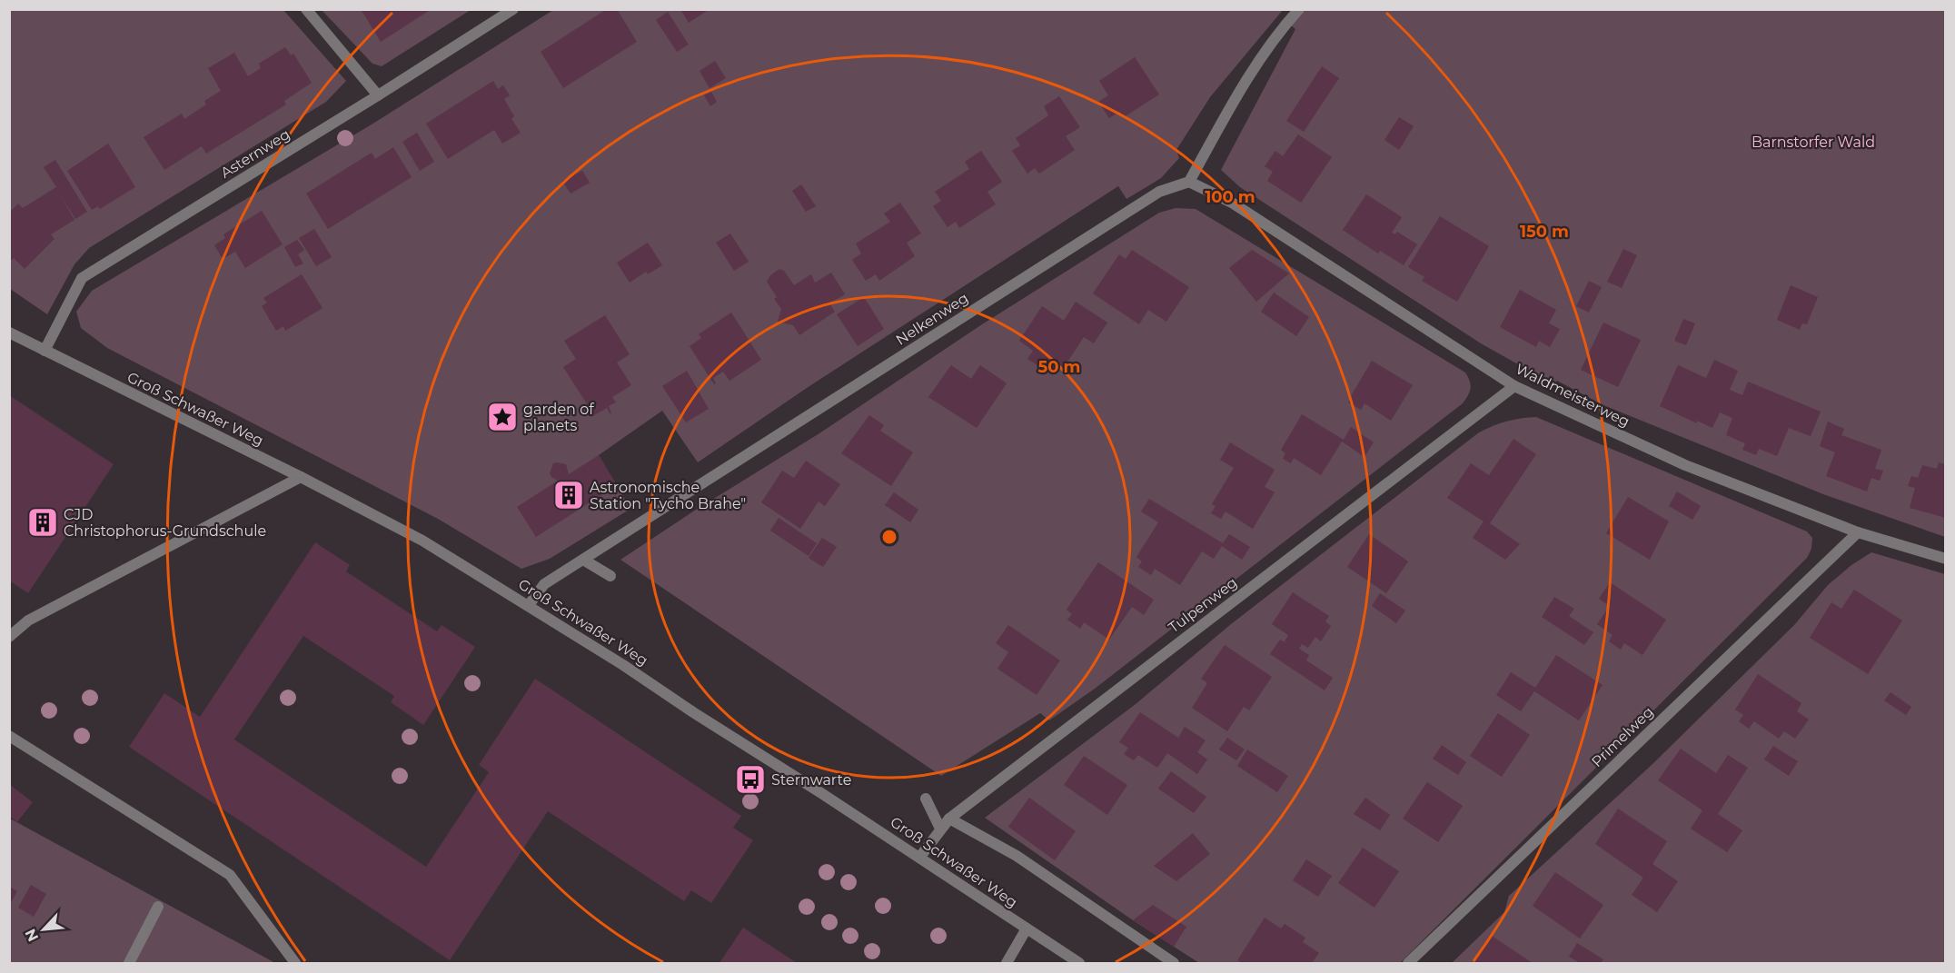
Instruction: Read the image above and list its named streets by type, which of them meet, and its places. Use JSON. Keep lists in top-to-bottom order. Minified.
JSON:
{"streets":{"street":["Asternweg","Nelkenweg","Waldmeisterweg","Groß Schwaßer Weg","Tulpenweg","Primelweg"]},"crossings":[["Asternweg","Groß Schwaßer Weg"],["Nelkenweg","Waldmeisterweg"],["Nelkenweg","Groß Schwaßer Weg"],["Waldmeisterweg","Tulpenweg"],["Waldmeisterweg","Primelweg"],["Groß Schwaßer Weg","Tulpenweg"]],"parks":["Barnstorfer Wald"],"places":{"place":["garden of planets"],"building":["Astronomische Station \"Tycho Brahe\"","CJD Christophorus-Grundschule"],"bus stop":["Sternwarte"]},"north":"bottom left","rings":["100 m","150 m","50 m"]}
